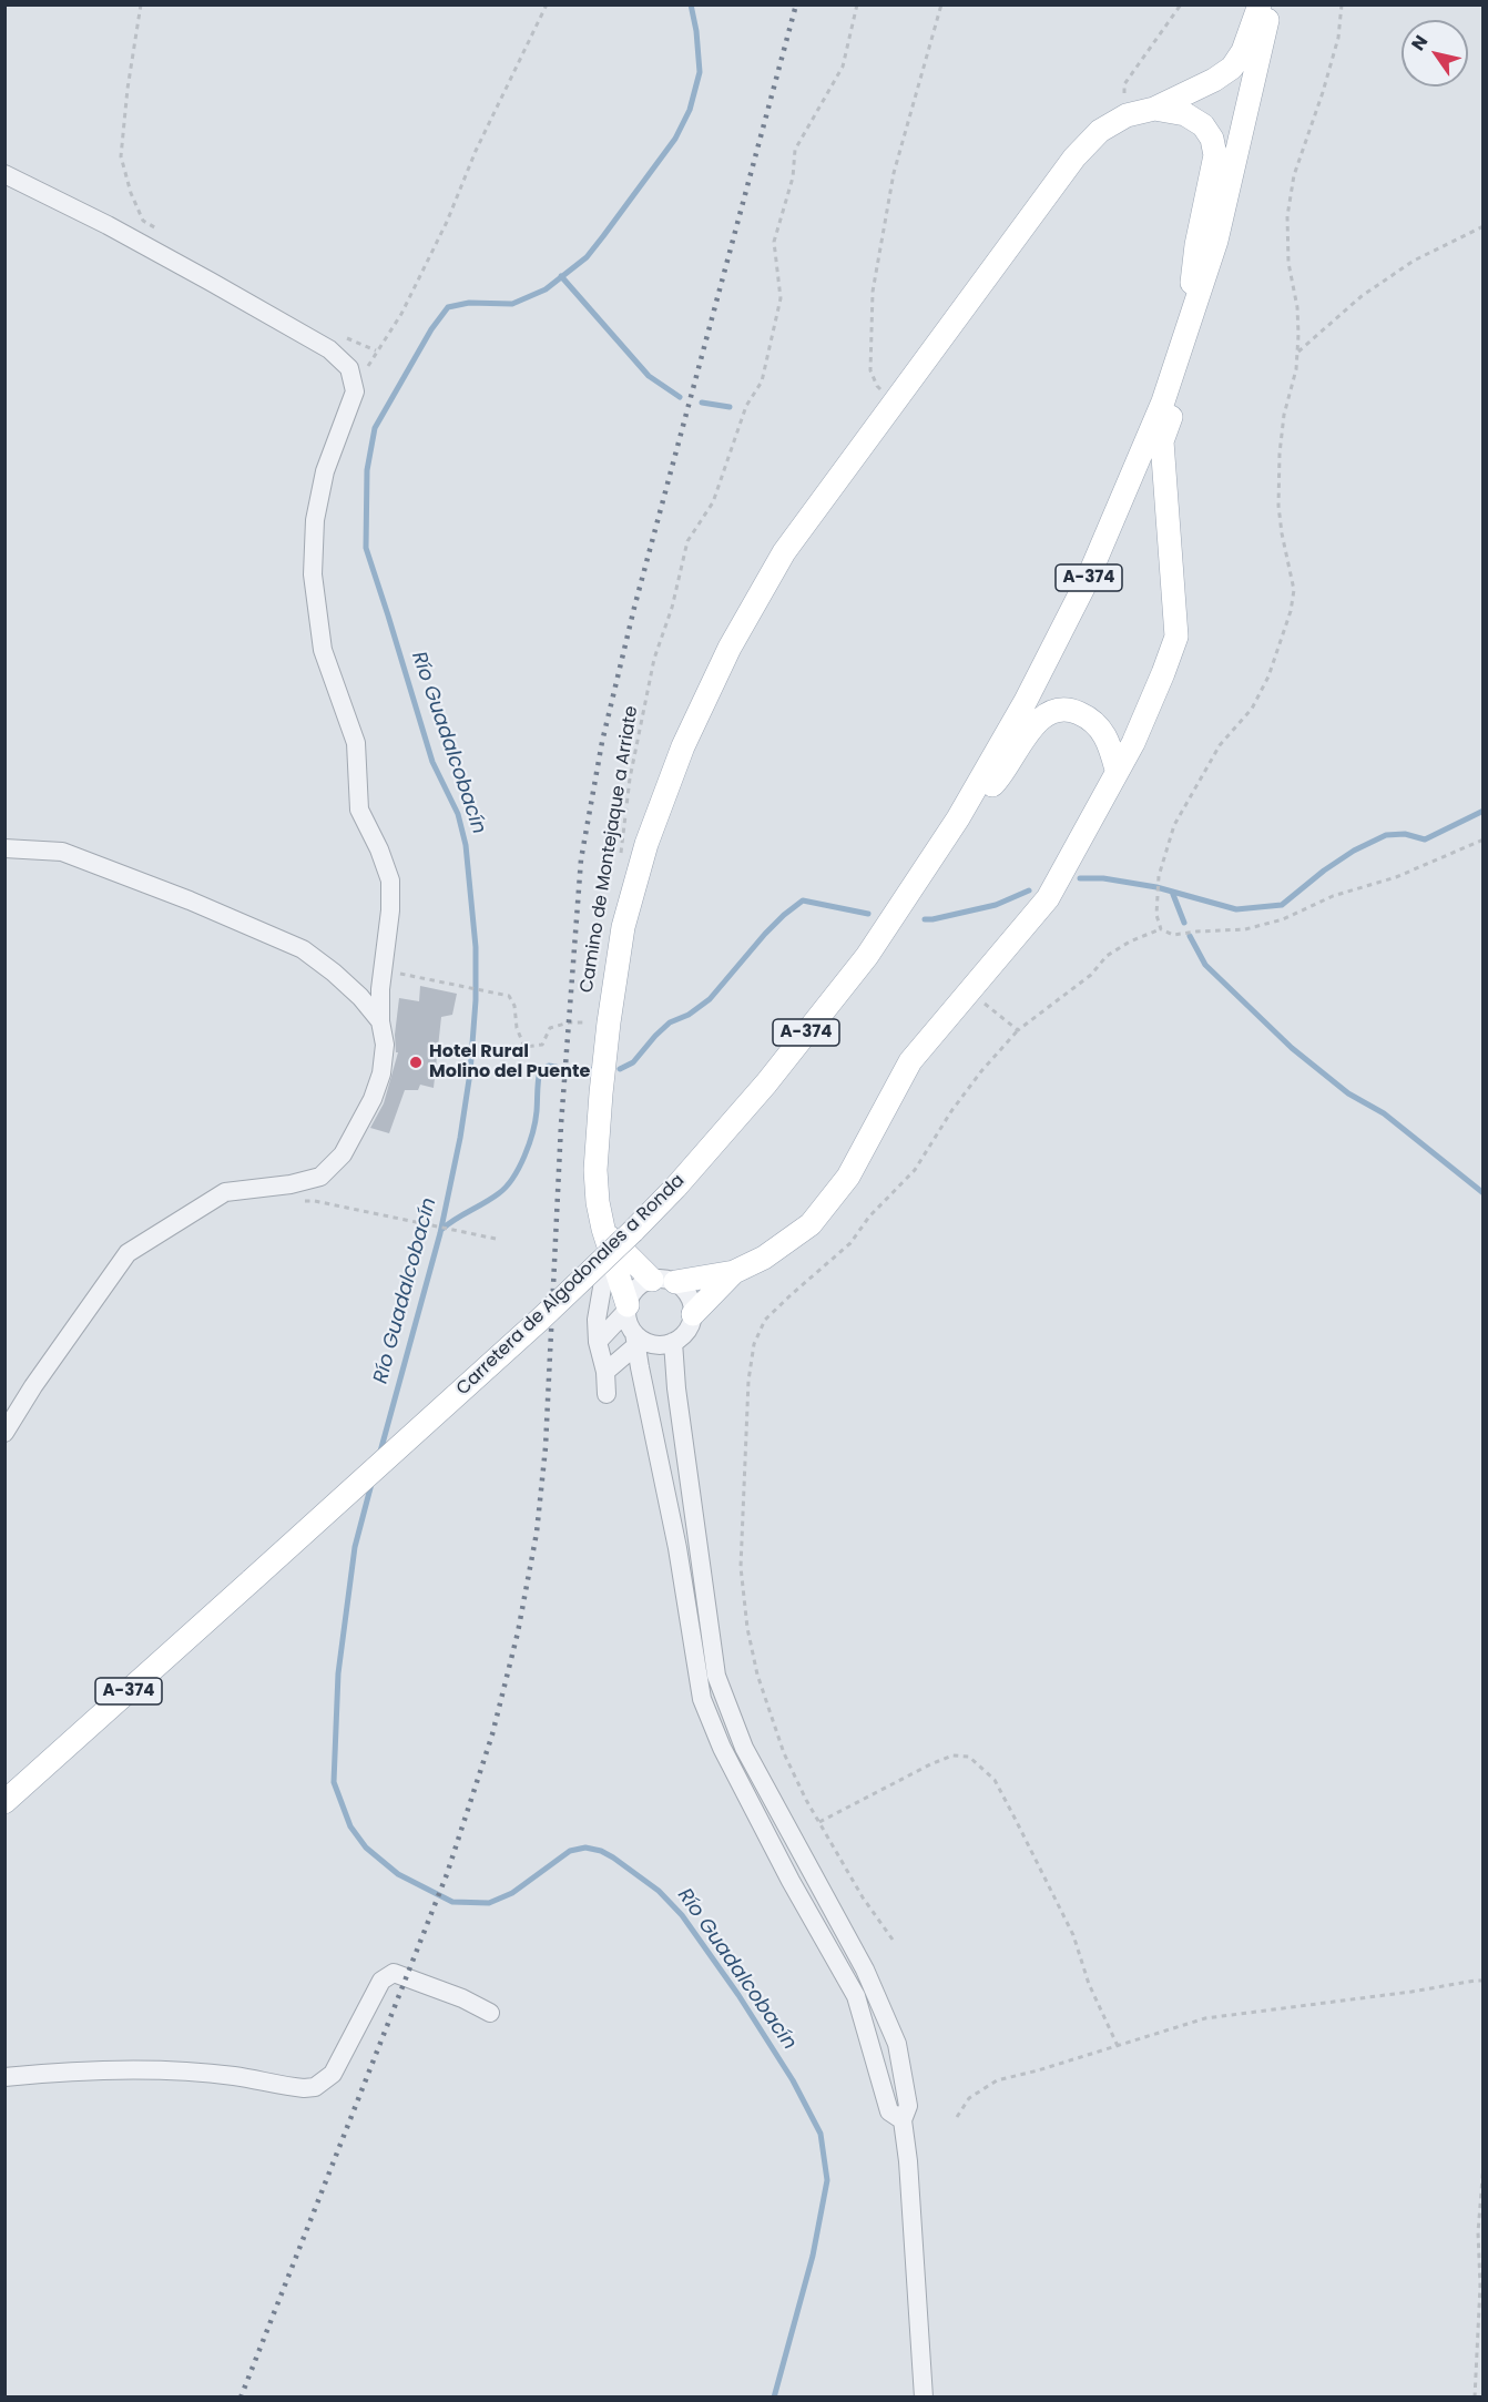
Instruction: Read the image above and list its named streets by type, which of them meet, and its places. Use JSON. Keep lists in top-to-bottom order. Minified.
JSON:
{"streets":{"main road":["A-374","Carretera de Algodonales a Ronda"],"path":["Camino de Montejaque a Arriate"]},"water":["Río Guadalcobacín"],"places":["Hotel Rural Molino del Puente"],"north":"top left"}
